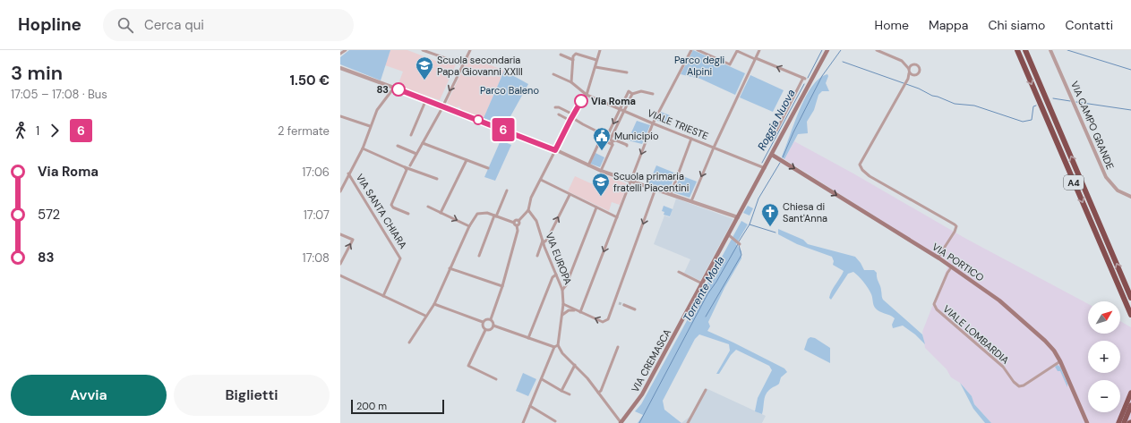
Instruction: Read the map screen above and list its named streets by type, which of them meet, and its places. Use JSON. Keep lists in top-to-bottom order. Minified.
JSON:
{"streets":{"highway":["A4"],"main road":["VIA PORTICO","VIA CREMASCA"],"street":["VIALE TRIESTE","VIA CAMPO GRANDE","VIA SANTA CHIARA","VIA EUROPA","VIALE LOMBARDIA"]},"crossings":[["VIALE TRIESTE","VIA CREMASCA"],["VIA PORTICO","VIALE LOMBARDIA"],["VIA PORTICO","VIA CREMASCA"]],"one_way":["VIA PORTICO"],"water":["Roggia Nuova","Torrente Morla"],"parks":["Parco degli Alpini","Parco Baleno"],"places":{"school or university":["Scuola secondaria Papa Giovanni XXIII","Scuola primaria fratelli Piacentini"],"other":["83","Via Roma"],"public building":["Municipio"],"church":["Chiesa di Sant'Anna"]},"lines":["bus line 6"],"scale_bar":"200 m","north":"top right","page":{"header":"Hopline","search":"Cerca qui","nav":["Home","Mappa","Chi siamo","Contatti"],"heading":["3 min","17:05 – 17:08 · Bus","1.50 €"],"on_map":"6","legs":["1","6","2 fermate"],"list":[{"name":"Via Roma","value":"17:06"},{"name":"572","value":"17:07"},{"name":"83","value":"17:08"}],"map_buttons":["+","−"],"buttons":["Avvia","Biglietti"],"scale":"200 m"}}
